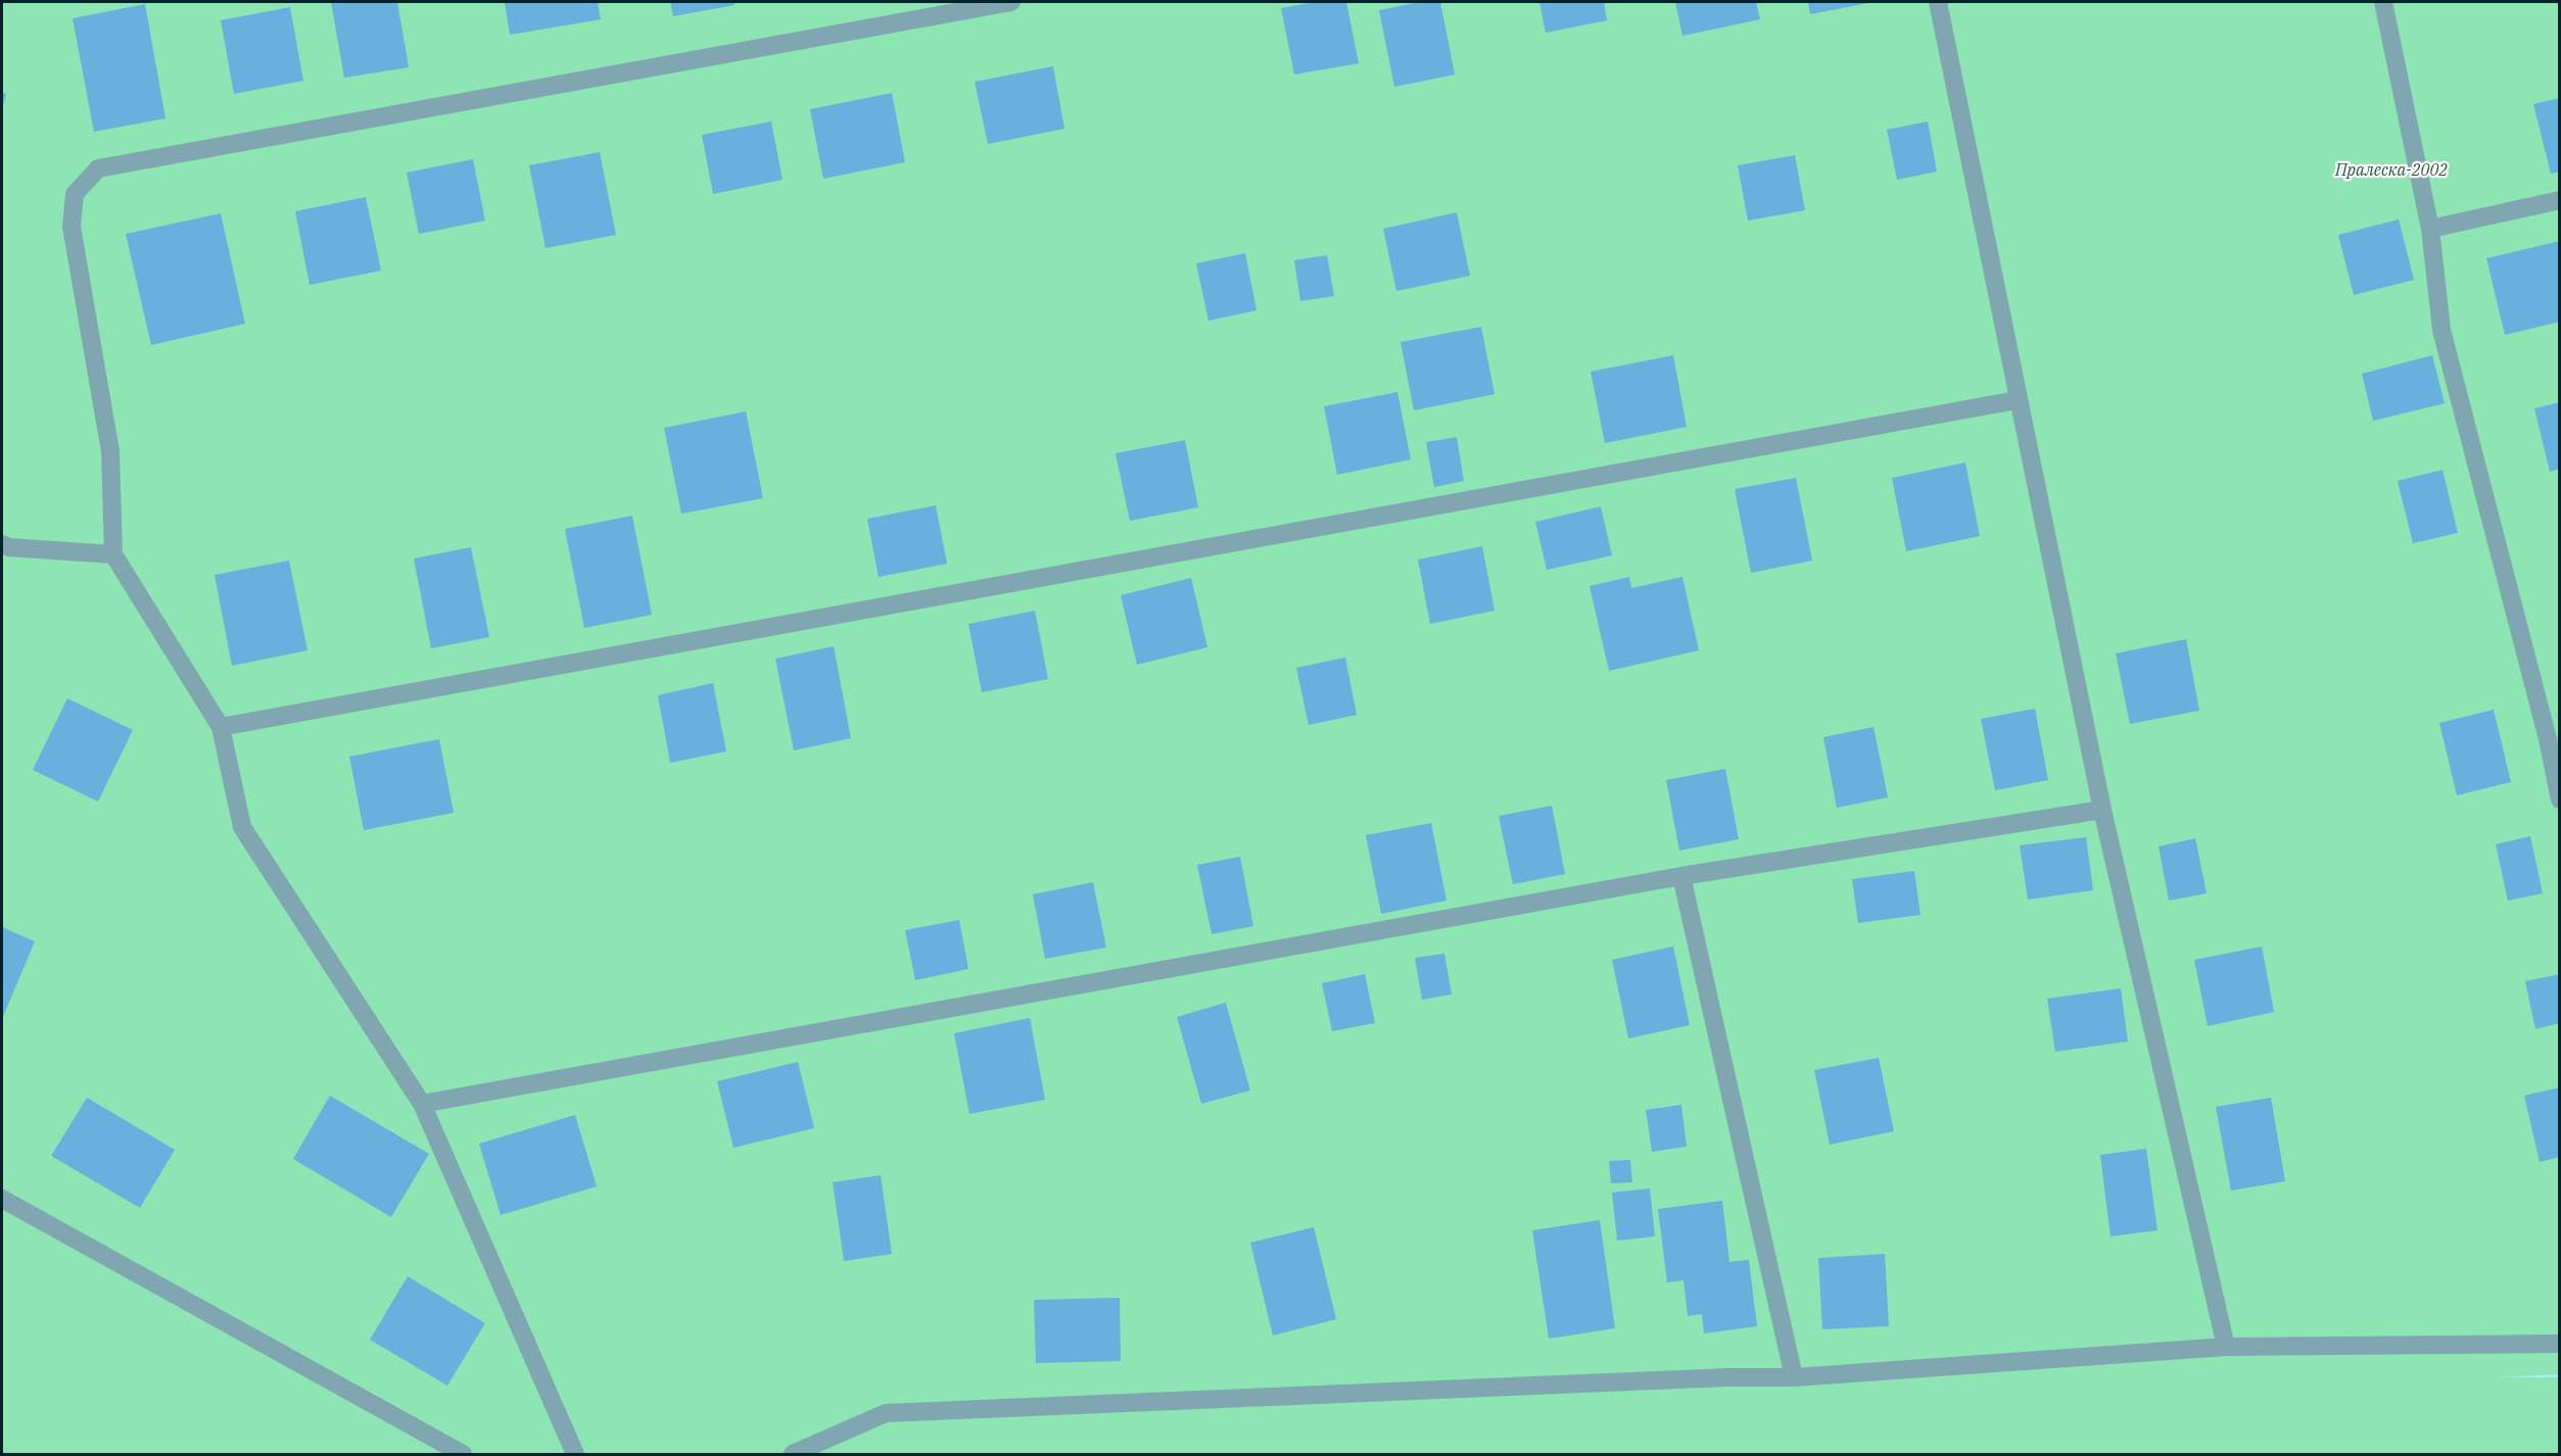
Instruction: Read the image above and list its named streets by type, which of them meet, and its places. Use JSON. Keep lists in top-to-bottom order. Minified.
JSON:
{"parks":["Пралеска-2002"]}
